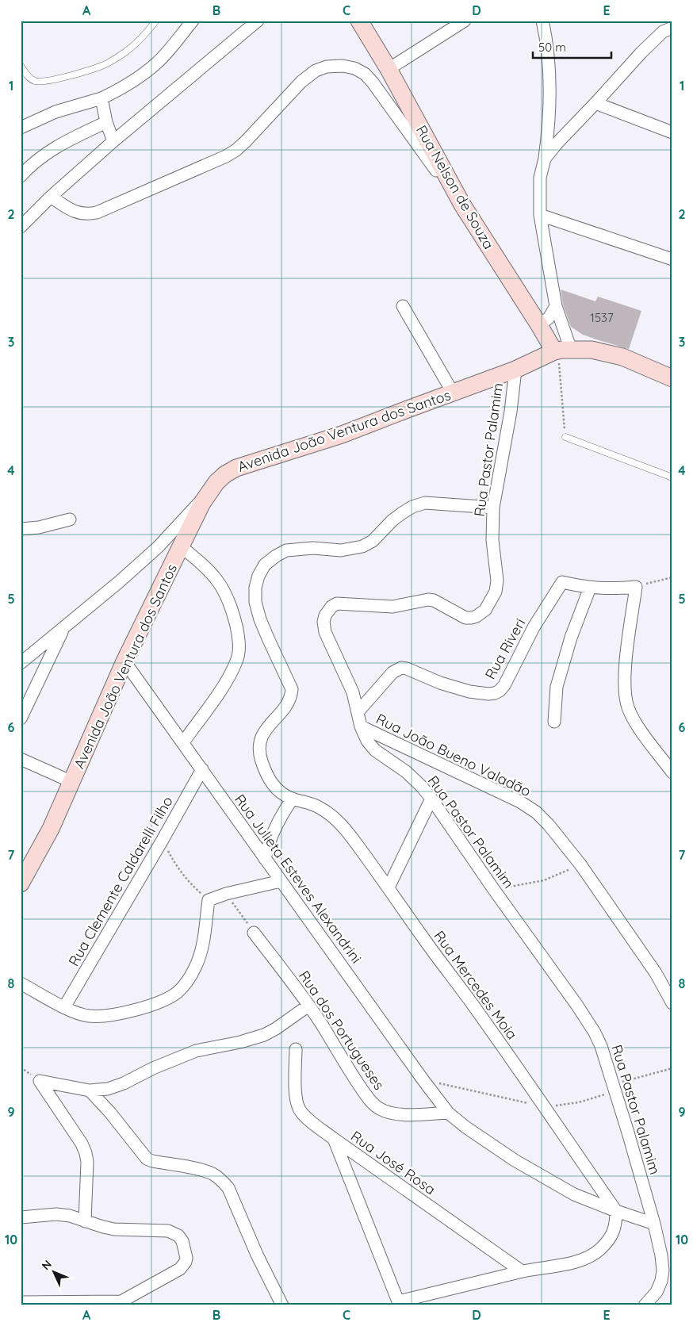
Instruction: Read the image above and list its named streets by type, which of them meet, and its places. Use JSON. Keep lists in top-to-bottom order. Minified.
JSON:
{"streets":{"main road":["Rua Nelson de Souza","Avenida João Ventura dos Santos"],"street":["Rua Pastor Palamim","Rua Riveri","Rua João Bueno Valadão","Rua Julieta Esteves Alexandrini","Rua Clemente Caldarelli Filho","Rua Mercedes Moia","Rua dos Portugueses","Rua José Rosa"]},"crossings":[["Rua Nelson de Souza","Avenida João Ventura dos Santos"],["Avenida João Ventura dos Santos","Rua Pastor Palamim"],["Avenida João Ventura dos Santos","Rua Julieta Esteves Alexandrini"],["Rua Pastor Palamim","Rua Riveri"],["Rua Pastor Palamim","Rua João Bueno Valadão"],["Rua Pastor Palamim","Rua Mercedes Moia"],["Rua Julieta Esteves Alexandrini","Rua Clemente Caldarelli Filho"],["Rua Julieta Esteves Alexandrini","Rua dos Portugueses"]],"house_numbers":["1537"],"scale_bar":"50 m","north":"top left","grid":{"columns":["A","B","C","D","E"],"rows":["1","2","3","4","5","6","7","8","9","10"]}}
